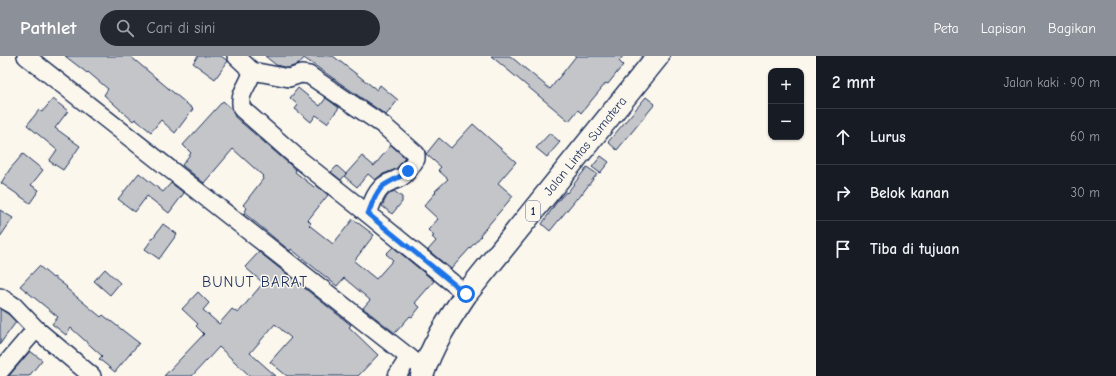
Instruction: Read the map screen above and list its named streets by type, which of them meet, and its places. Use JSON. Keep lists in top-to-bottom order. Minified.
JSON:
{"streets":{"highway":["Jalan Lintas Sumatera","1"]},"districts":["BUNUT BARAT"],"page":{"header":"Pathlet","search":"Cari di sini","nav":["Peta","Lapisan","Bagikan"],"heading":["2 mnt","Jalan kaki · 90 m"],"map_buttons":["+","−"],"list":[["Lurus","60 m"],["Belok kanan","30 m"],"Tiba di tujuan"]}}
